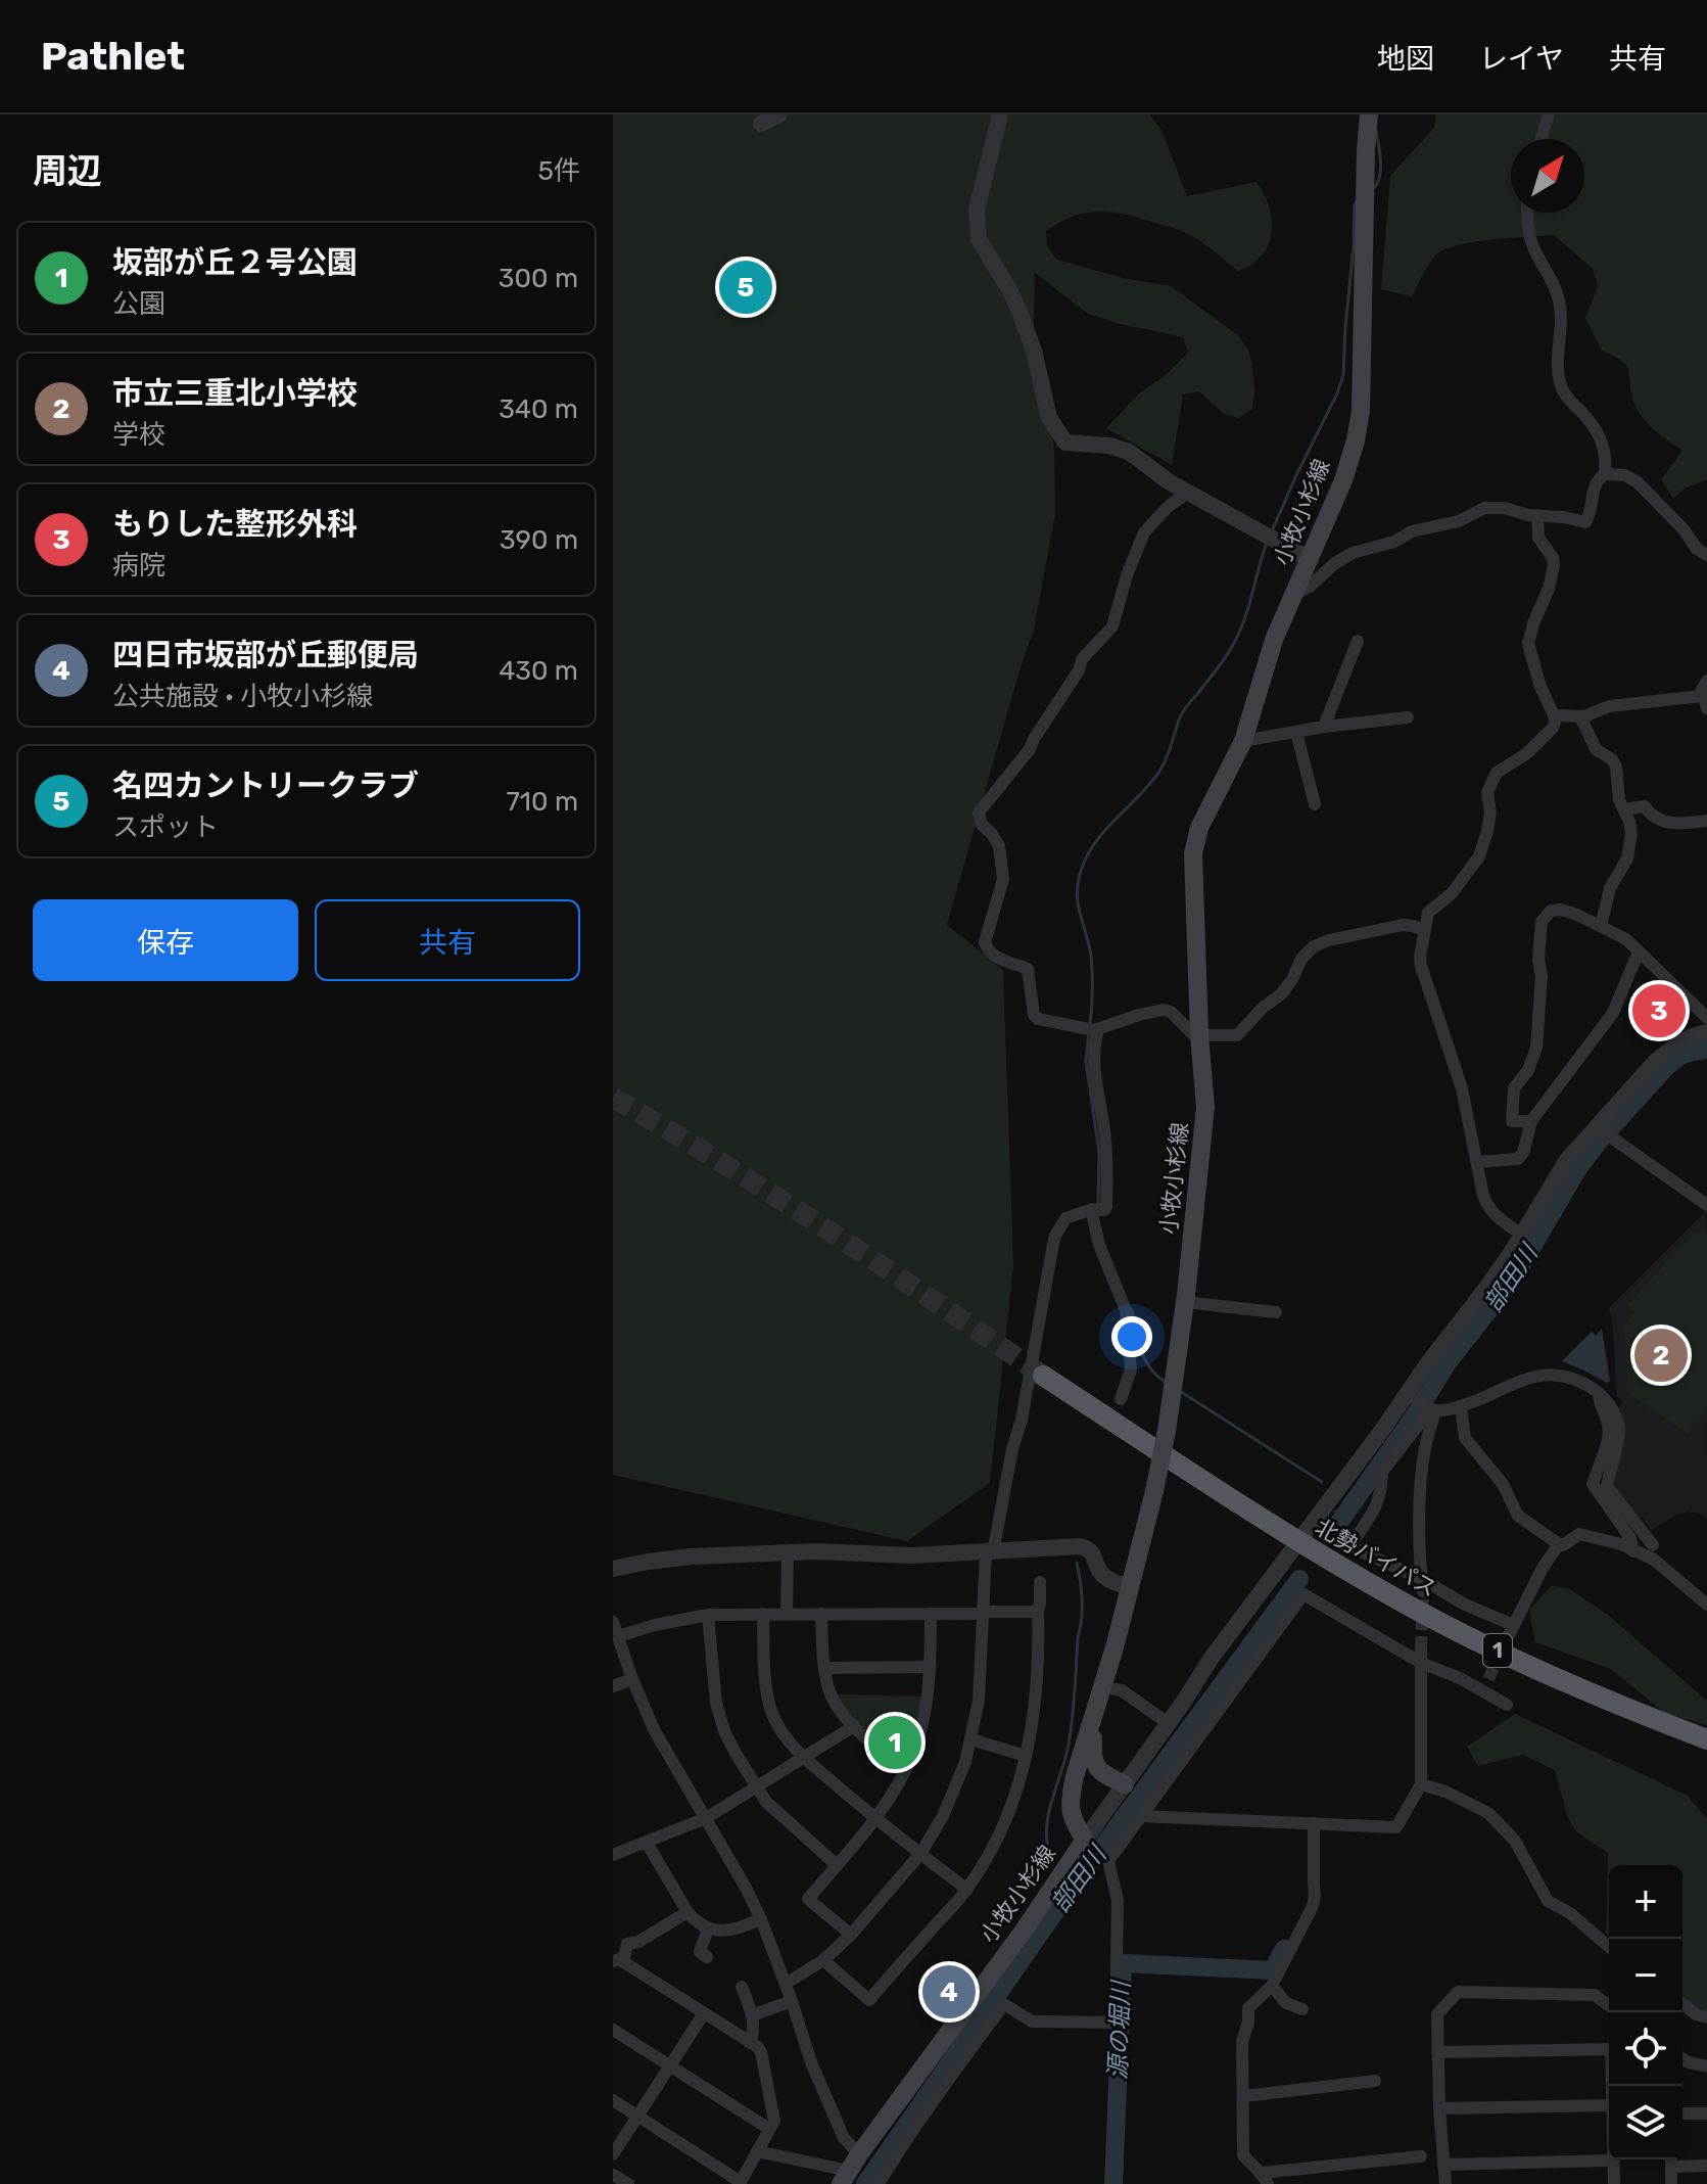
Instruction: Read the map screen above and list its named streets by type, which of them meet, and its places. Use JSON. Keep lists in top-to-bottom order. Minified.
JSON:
{"streets":{"highway":["北勢バイパス","1"],"main road":["小牧小杉線"]},"water":["部田川","源の堀川"],"north":"top right","page":{"header":"Pathlet","nav":["地図","レイヤ","共有"],"heading":["周辺","5件"],"list":[{"mark":"1","name":"坂部が丘２号公園","note":"公園","value":"300 m"},{"mark":"2","name":"市立三重北小学校","note":"学校","value":"340 m"},{"mark":"3","name":"もりした整形外科","note":"病院","value":"390 m"},{"mark":"4","name":"四日市坂部が丘郵便局","note":"公共施設 · 小牧小杉線","value":"430 m"},{"mark":"5","name":"名四カントリークラブ","note":"スポット","value":"710 m"}],"pins":["5","3","2","1","4"],"buttons":["保存","共有"],"map_buttons":["+","−"]}}
